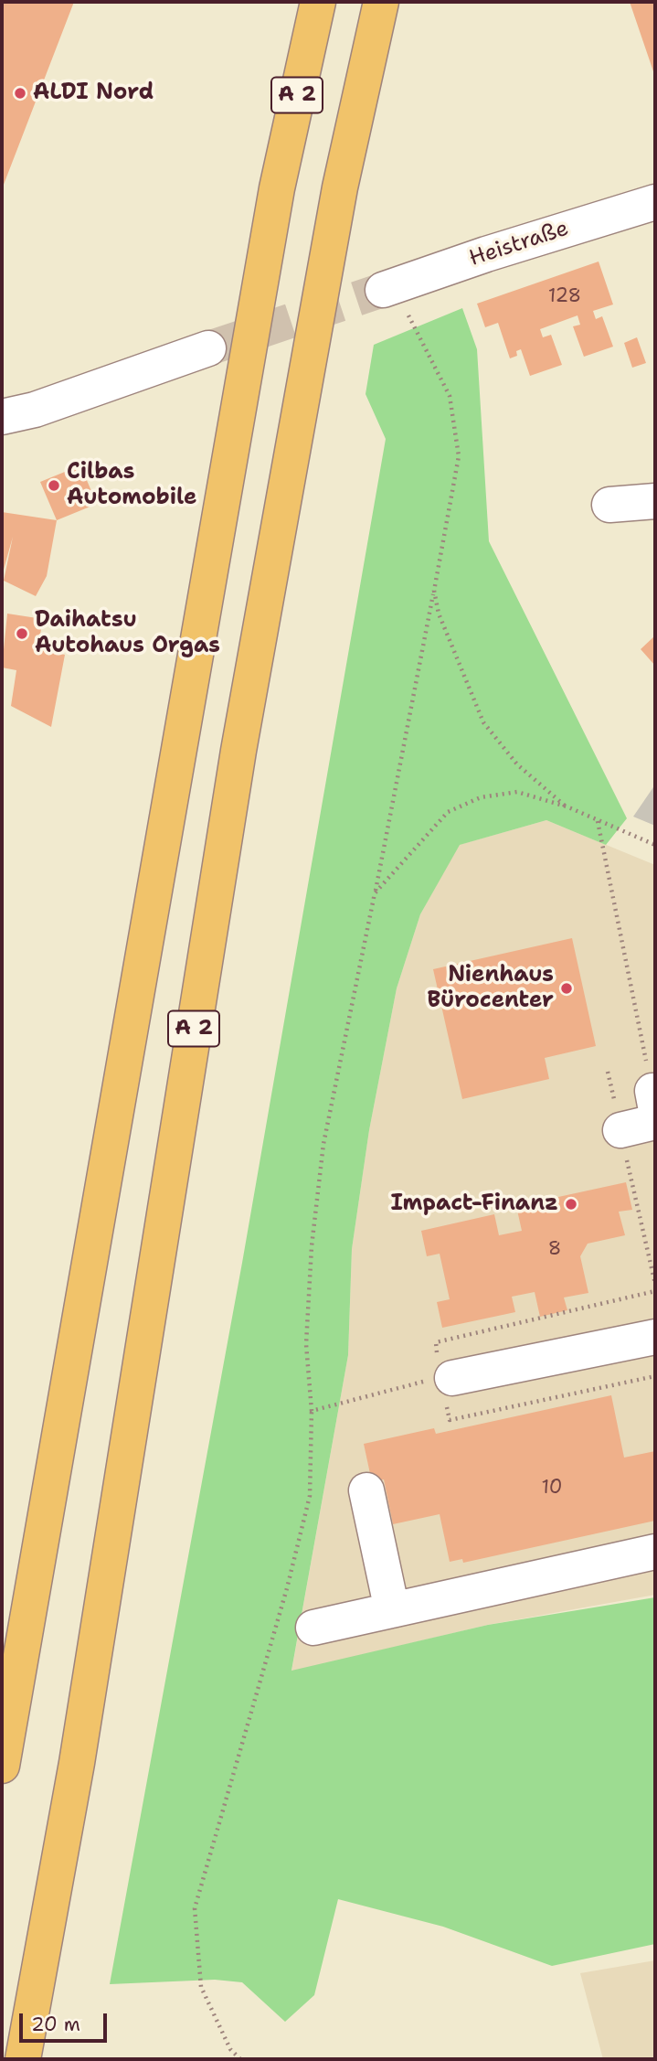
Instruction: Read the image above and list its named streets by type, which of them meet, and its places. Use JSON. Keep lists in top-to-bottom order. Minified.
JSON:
{"streets":{"highway":["A 2"],"street":["Heistraße"]},"places":["ALDI Nord","Cilbas Automobile","Daihatsu Autohaus Orgas","Nienhaus Bürocenter","Impact-Finanz"],"house_numbers":["128","8","10"],"scale_bar":"20 m"}
